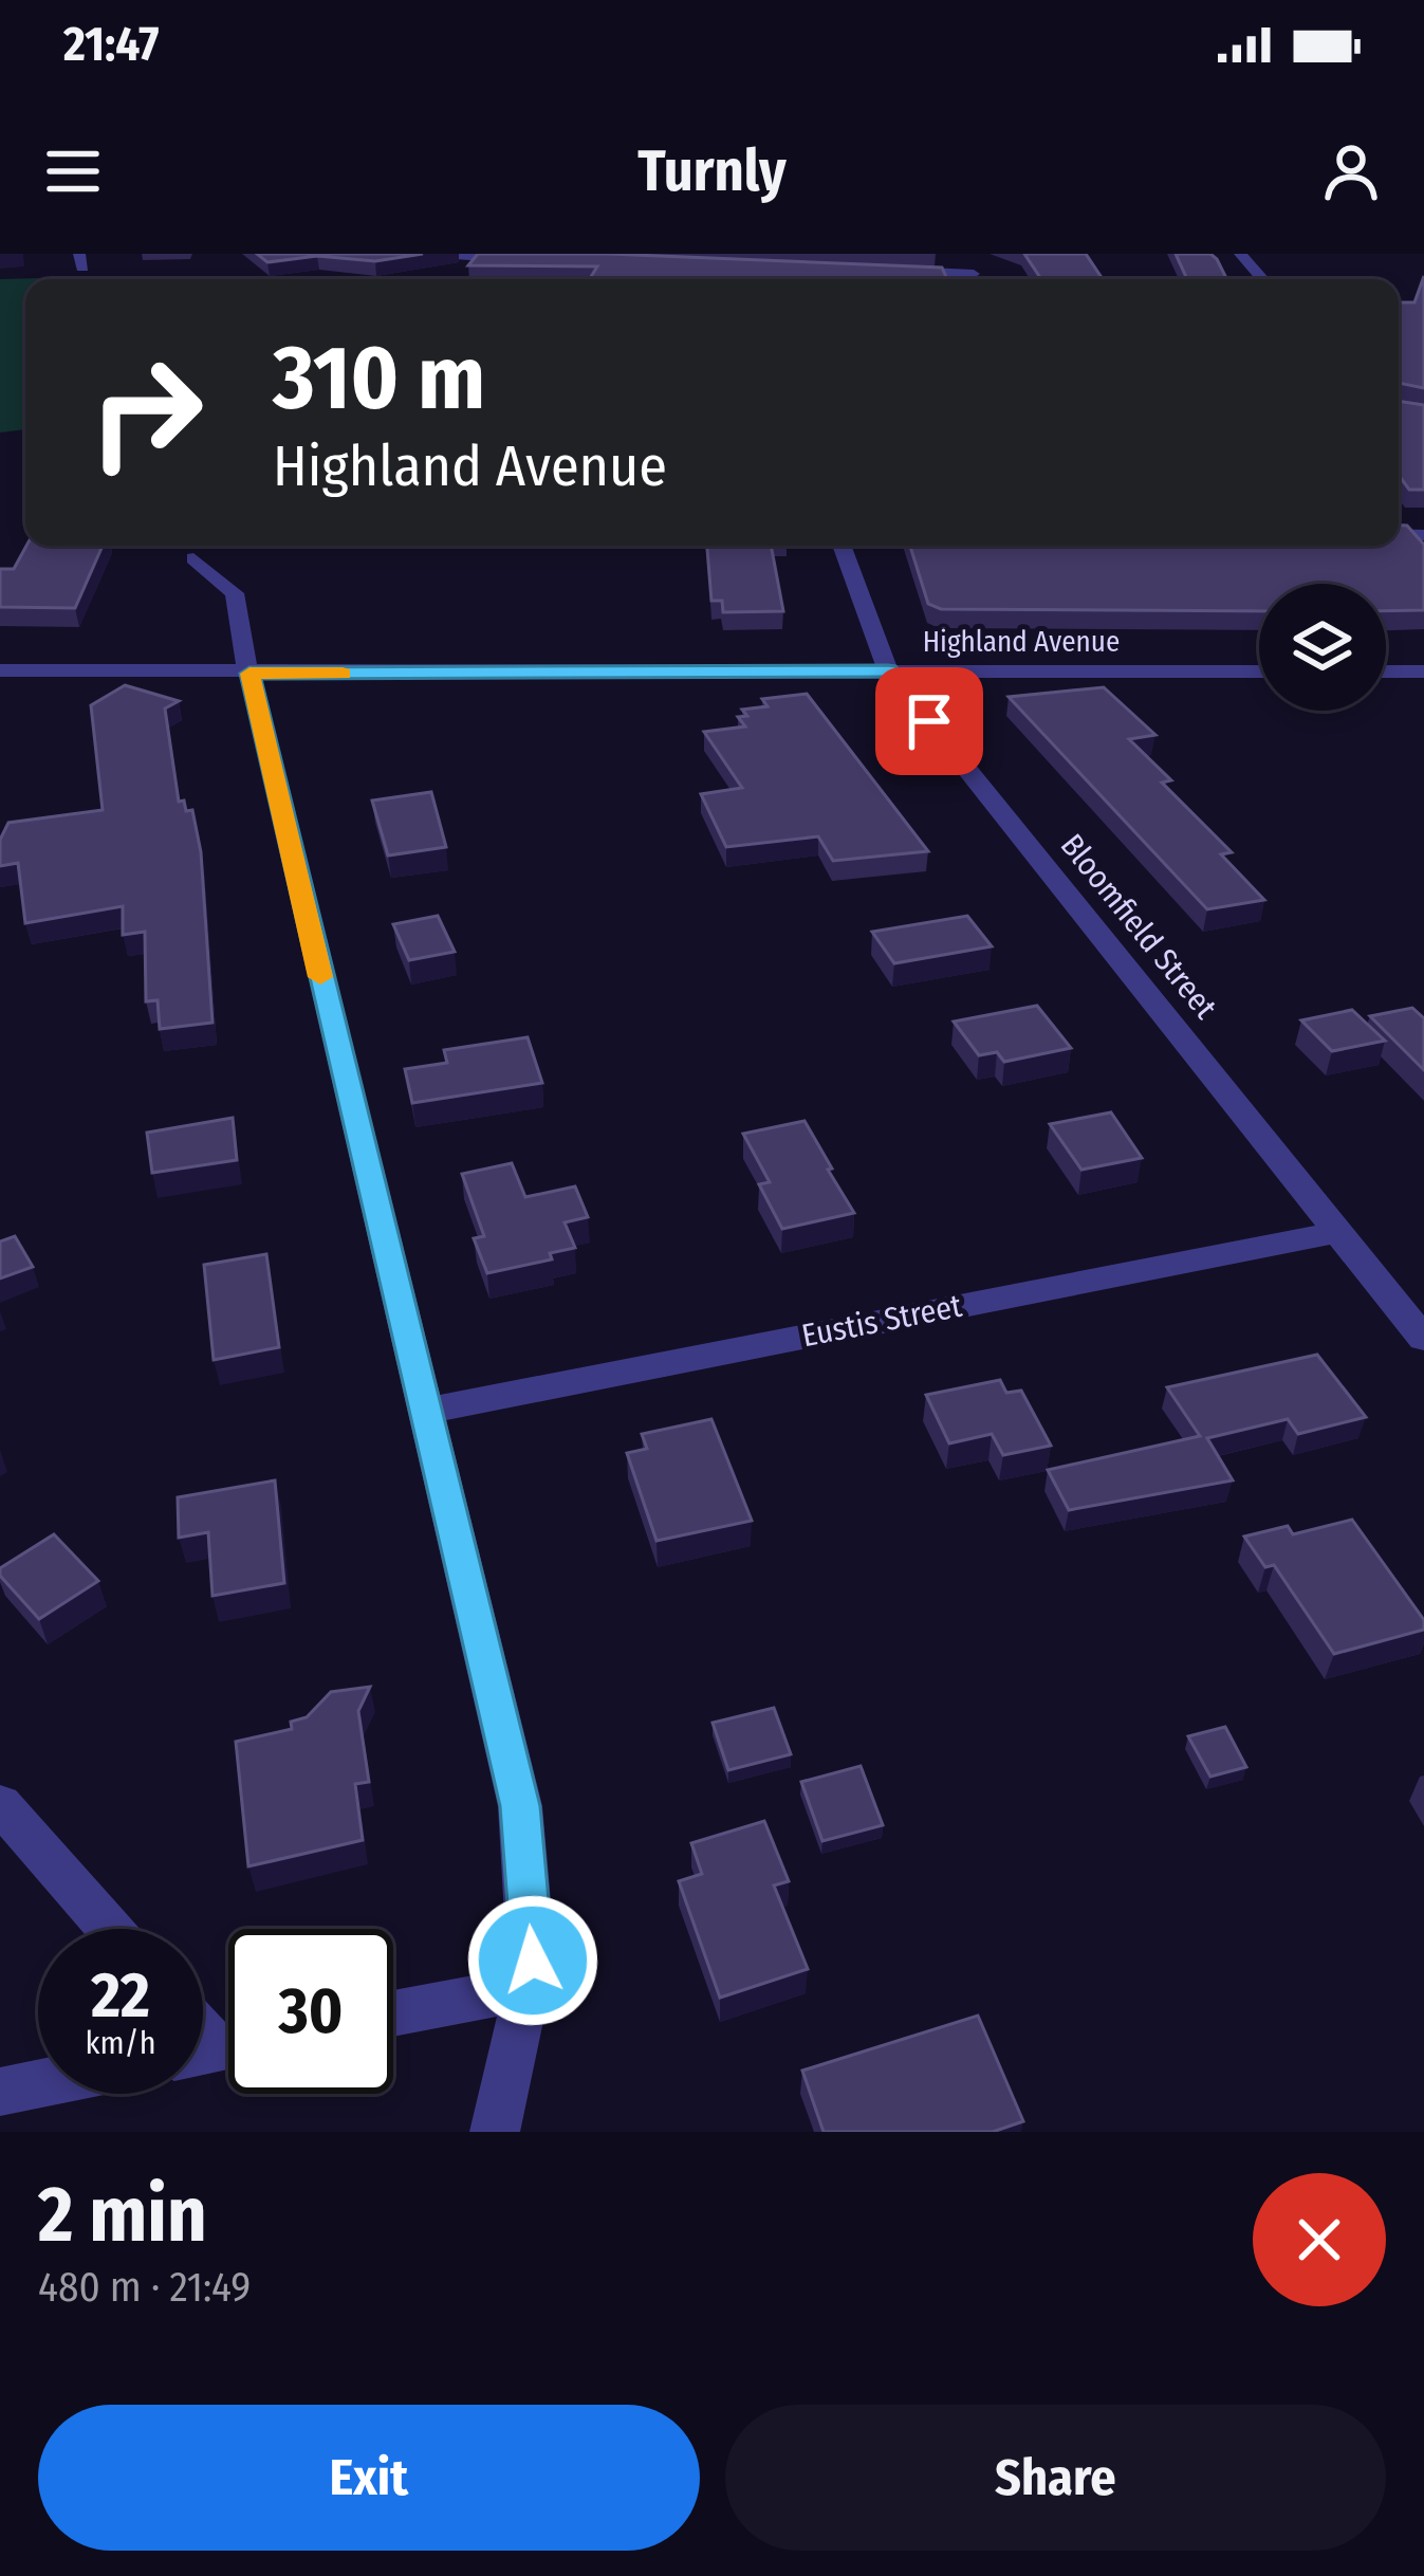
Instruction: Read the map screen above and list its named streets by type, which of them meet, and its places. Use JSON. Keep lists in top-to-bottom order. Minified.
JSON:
{"streets":{"street":["Highland Avenue","Bloomfield Street","Eustis Street"]},"crossings":[["Highland Avenue","Bloomfield Street"],["Bloomfield Street","Eustis Street"]],"page":{"status":"21:47","header":"Turnly","turn":["310 m","Highland Avenue"],"speed":"22 km/h","limit":"30","heading":["2 min","480 m · 21:49"],"buttons":["Exit","Share"]}}
